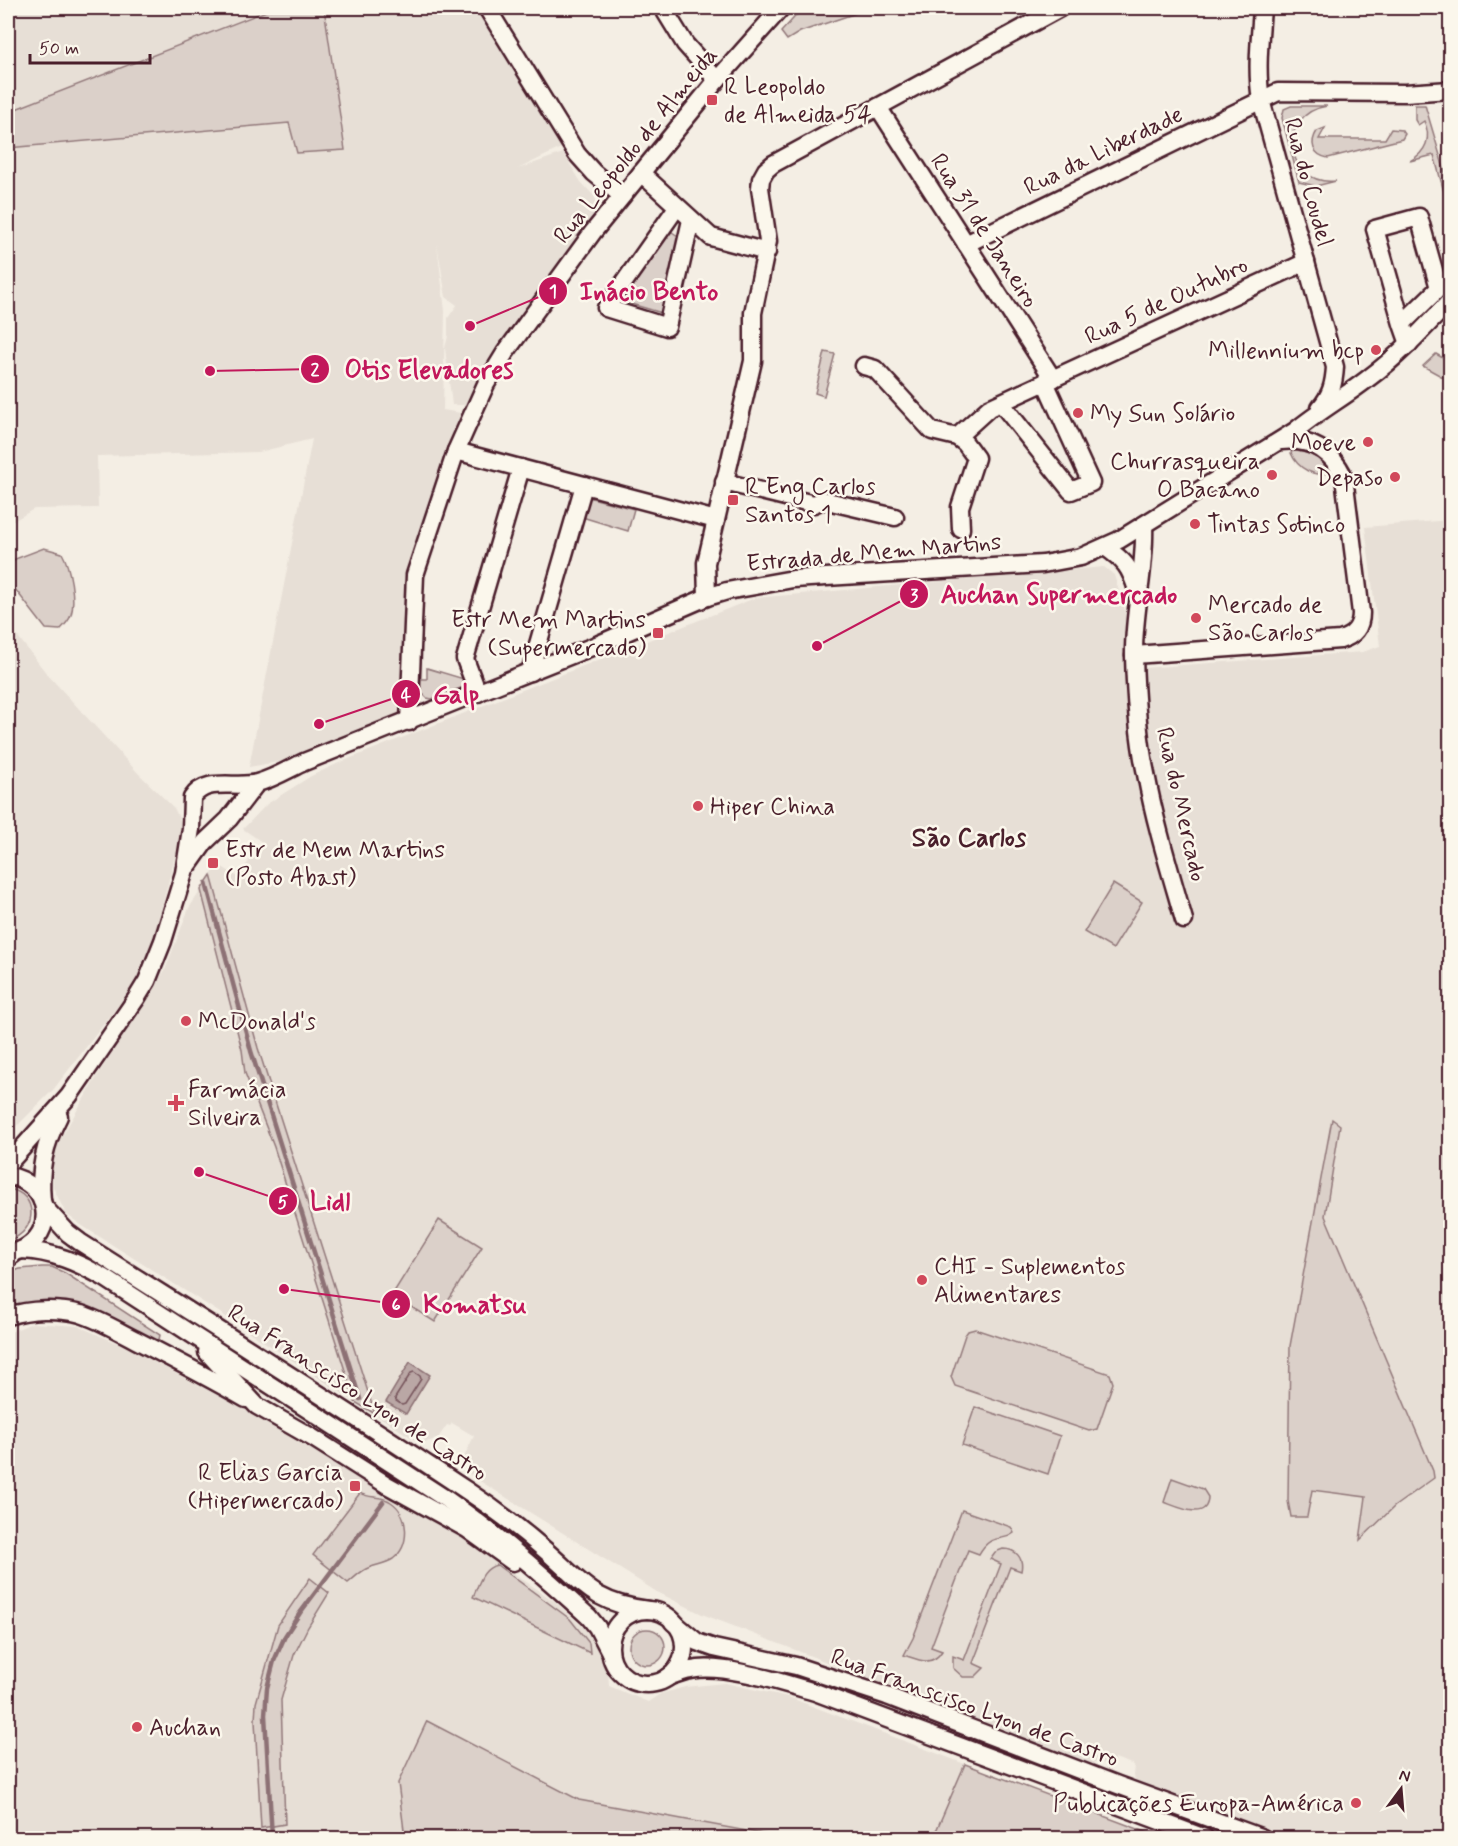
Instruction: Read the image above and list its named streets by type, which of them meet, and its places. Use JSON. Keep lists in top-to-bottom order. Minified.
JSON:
{"streets":{"street":["Rua Leopoldo de Almeida","Rua da Liberdade","Rua do Coudel","Rua 31 de Janeiro","Rua 5 de Outubro","Estrada de Mem Martins","Rua do Mercado","Rua Franscisco Lyon de Castro"]},"crossings":[["Rua Leopoldo de Almeida","Estrada de Mem Martins"],["Rua da Liberdade","Rua do Coudel"],["Rua da Liberdade","Rua 31 de Janeiro"],["Rua do Coudel","Rua 5 de Outubro"],["Rua do Coudel","Estrada de Mem Martins"],["Rua 31 de Janeiro","Rua 5 de Outubro"],["Estrada de Mem Martins","Rua do Mercado"],["Estrada de Mem Martins","Rua Franscisco Lyon de Castro"]],"districts":["São Carlos"],"places":{"transit":["R Leopoldo de Almeida 54","R Eng Carlos Santos 1","Estr Mem Martins (Supermercado)","Estr de Mem Martins (Posto Abast)","R Elias Garcia (Hipermercado)"],"other":["Inácio Bento","Millennium bcp","Otis Elevadores","My Sun Solário","Moeve","Churrasqueira O Bacano","Depaso","Tintas Sotinco","Mercado de São Carlos","Auchan Supermercado","Galp","Hiper China","McDonald's","Lidl","CHI - Suplementos Alimentares","Komatsu","Auchan","Publicações Europa-América"],"health":["Farmácia Silveira"]},"scale_bar":"50 m","north":"top"}
